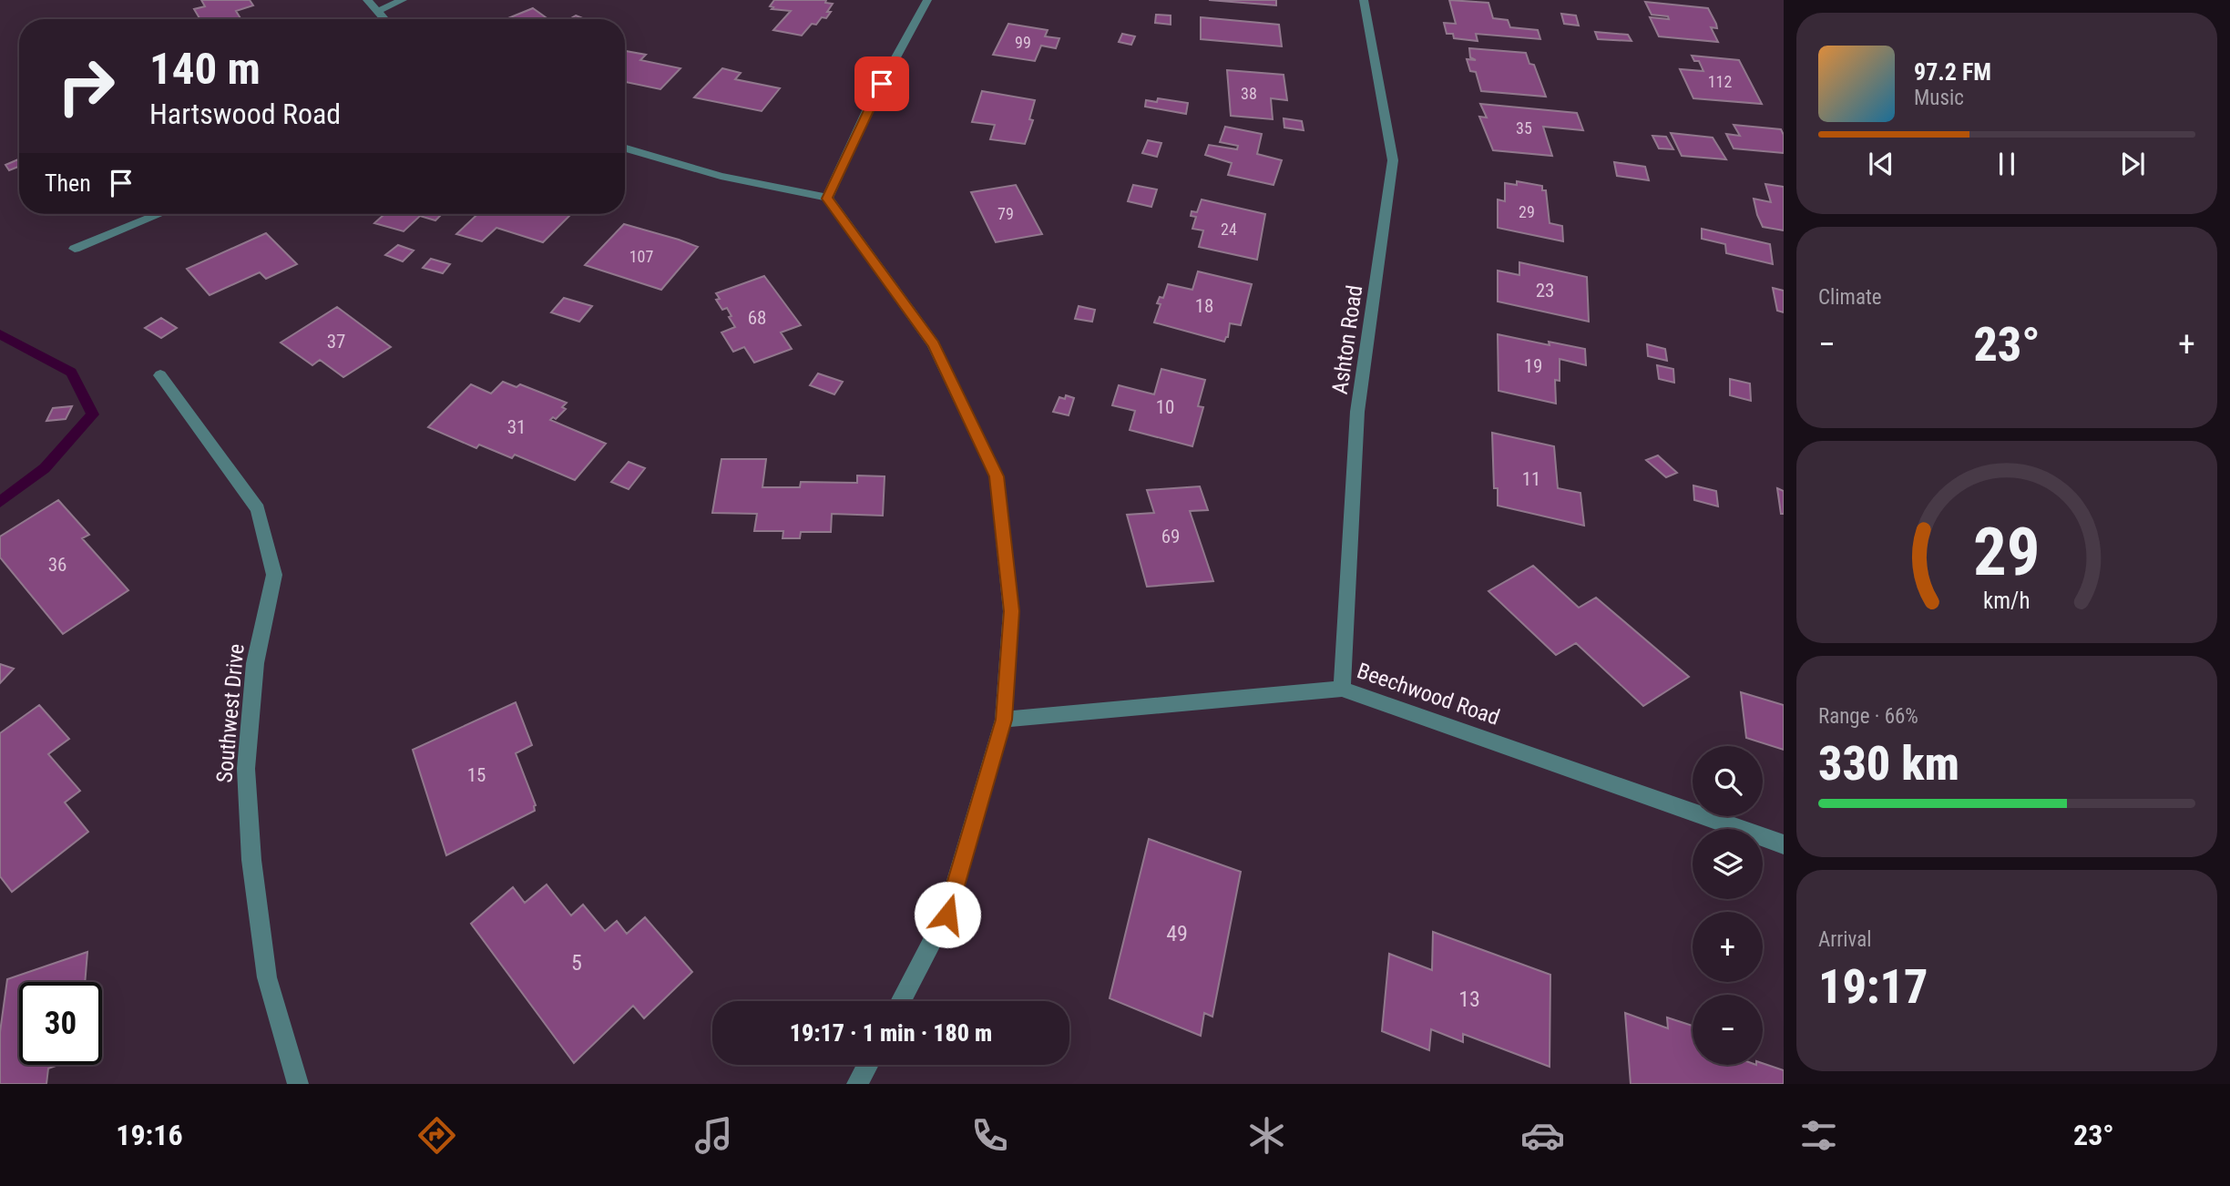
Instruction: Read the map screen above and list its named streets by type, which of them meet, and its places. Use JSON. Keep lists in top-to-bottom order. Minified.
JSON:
{"streets":{"street":["Ashton Road","Beechwood Road","Southwest Drive"]},"crossings":[["Ashton Road","Beechwood Road"]],"house_numbers":["99","112","38","35","29","79","24","107","23","18","68","37","19","10","31","11","69","36","15","49","5","13"],"page":{"turn":["140 m","Hartswood Road"],"song":["97.2 FM","Music"],"then":"Then","tile":["Climate",["Range · 66%","330 km"],["Arrival","19:17"]],"heat":["−","23°","+"],"map_buttons":["+","−"],"limit":"30","trip":"19:17 · 1 min · 180 m","tabs":["19:16","23°"],"gauge":["29","km/h"]}}
